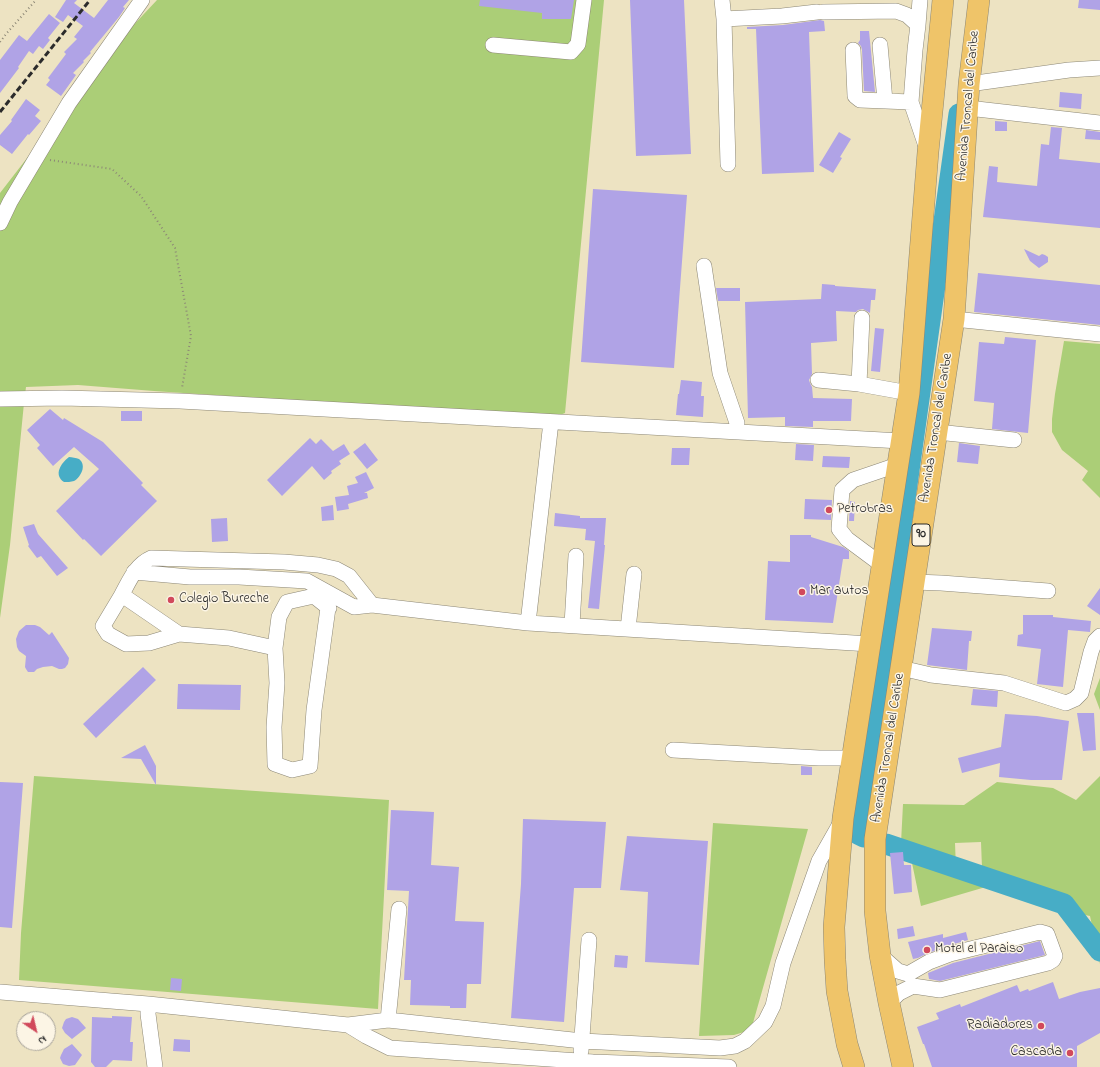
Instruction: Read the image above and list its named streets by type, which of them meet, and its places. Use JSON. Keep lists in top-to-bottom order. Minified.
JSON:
{"streets":{"highway":["Avenida Troncal del Caribe","90"]},"places":["Petrobras","Mar autos","Colegio Bureche","Motel el Paraiso","Radiadores","Cascada"],"north":"bottom right"}
